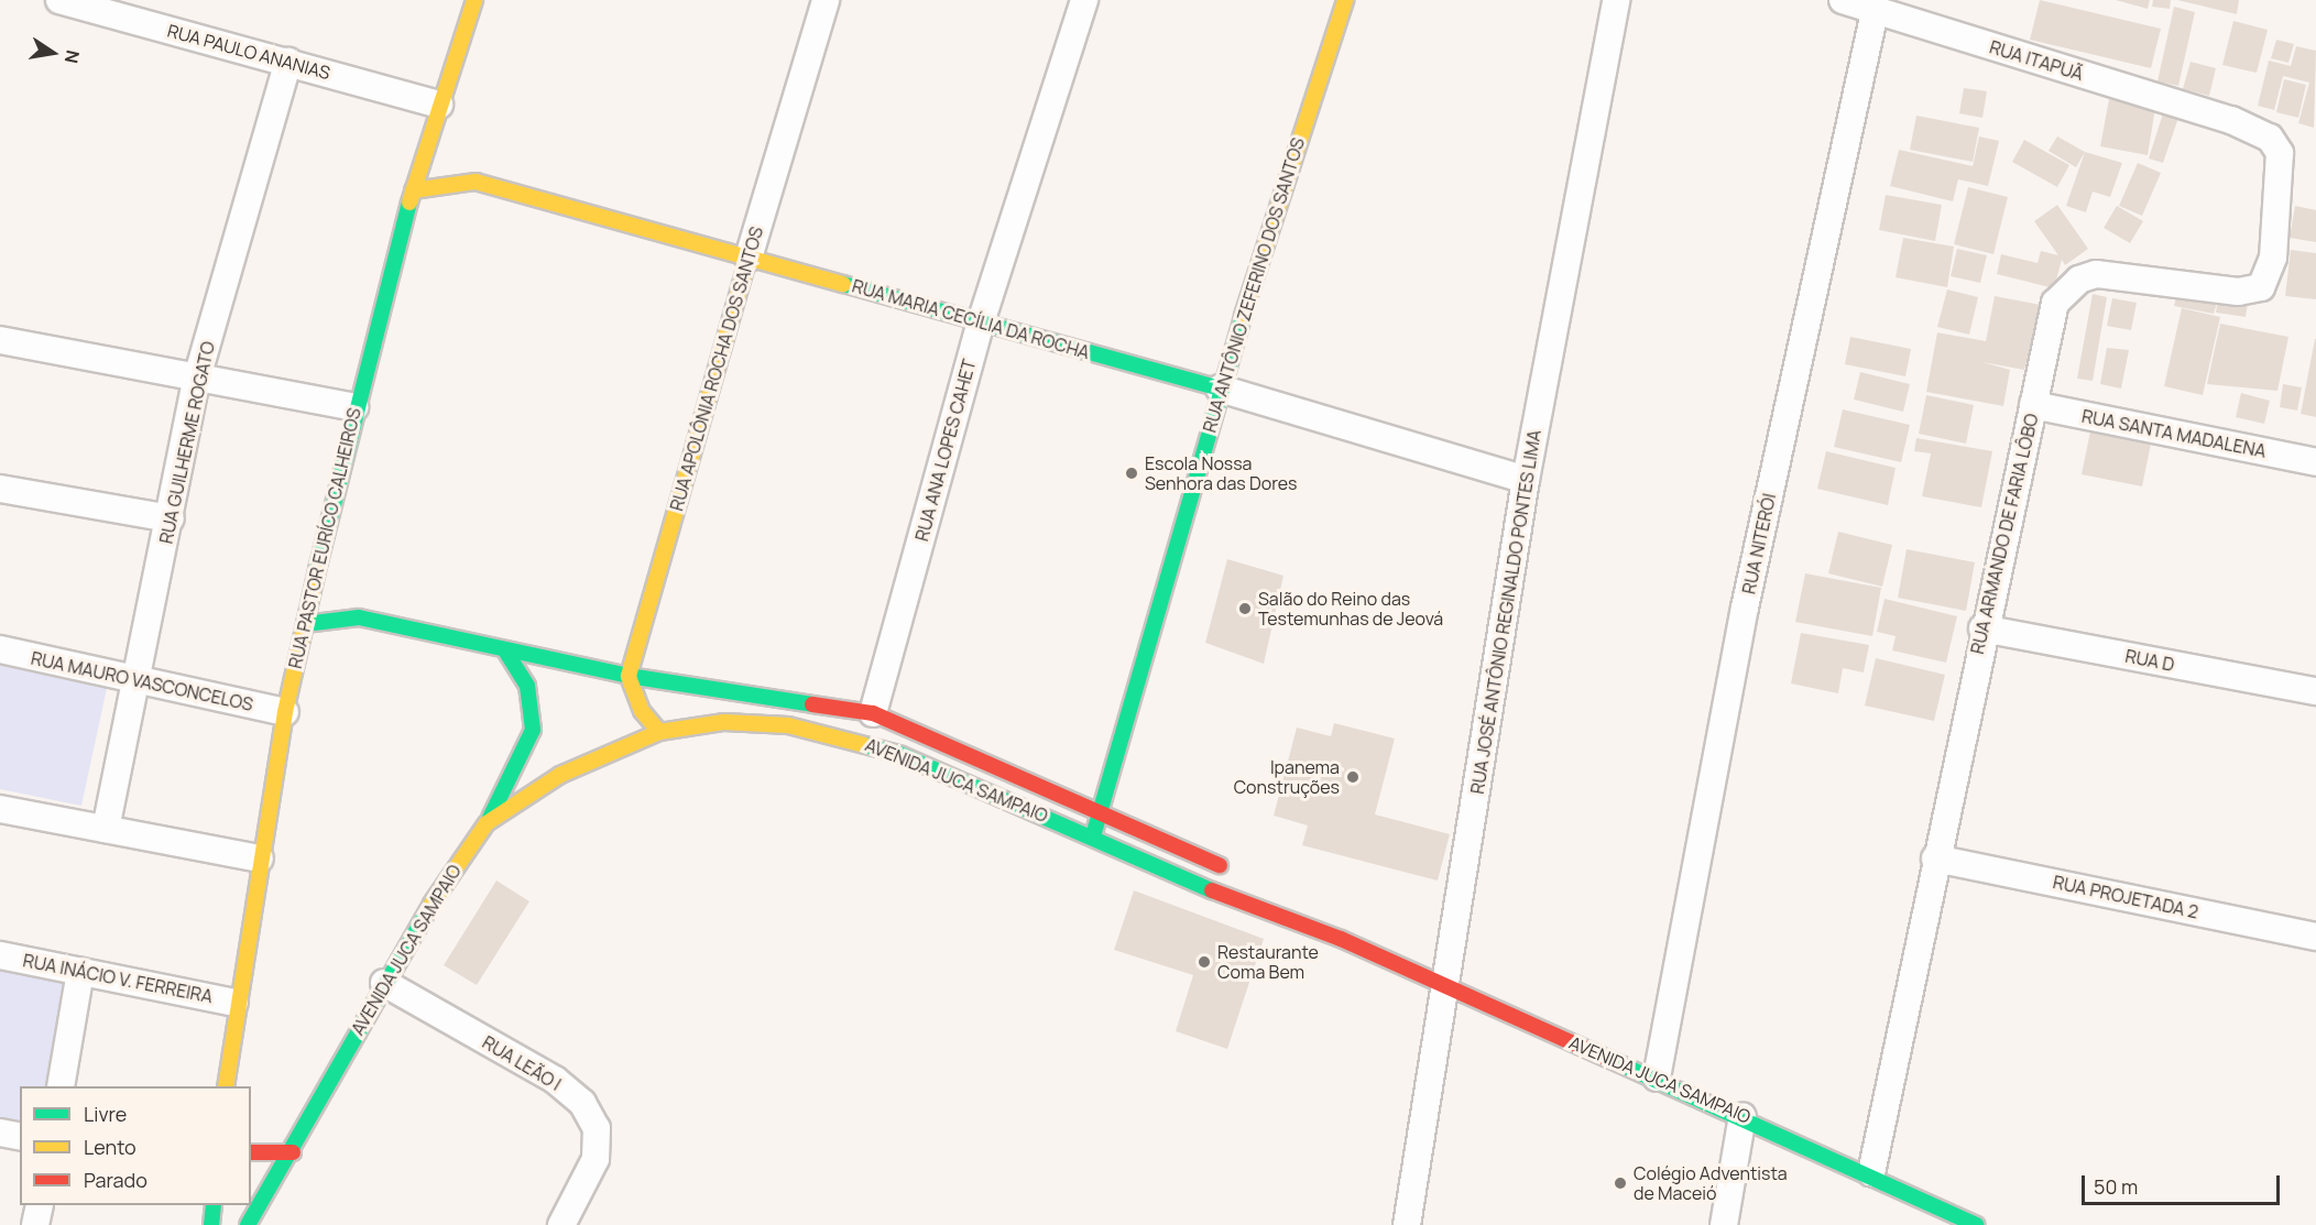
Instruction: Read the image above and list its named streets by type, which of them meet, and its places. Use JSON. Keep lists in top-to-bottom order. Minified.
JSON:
{"streets":{"main road":["RUA ANTÔNIO ZEFERINO DOS SANTOS","RUA MARIA CECÍLIA DA ROCHA","RUA APOLÔNIA ROCHA DOS SANTOS","RUA PASTOR EURÍCO CALHEIROS","AVENIDA JUCA SAMPAIO"],"street":["RUA PAULO ANANIAS","RUA ITAPUÃ","RUA SANTA MADALENA","RUA GUILHERME ROGATO","RUA ANA LOPES CAHET","RUA ARMANDO DE FARIA LÔBO","RUA NITERÓI","RUA JOSÉ ANTÔNIO REGINALDO PONTES LIMA","RUA D","RUA MAURO VASCONCELOS","RUA PROJETADA 2","RUA INÁCIO V. FERREIRA","RUA LEÃO I"]},"crossings":[["RUA PAULO ANANIAS","RUA GUILHERME ROGATO"],["RUA PAULO ANANIAS","RUA PASTOR EURÍCO CALHEIROS"],["RUA ITAPUÃ","RUA ARMANDO DE FARIA LÔBO"],["RUA ITAPUÃ","RUA NITERÓI"],["RUA ANTÔNIO ZEFERINO DOS SANTOS","RUA MARIA CECÍLIA DA ROCHA"],["RUA ANTÔNIO ZEFERINO DOS SANTOS","AVENIDA JUCA SAMPAIO"],["RUA MARIA CECÍLIA DA ROCHA","RUA APOLÔNIA ROCHA DOS SANTOS"],["RUA MARIA CECÍLIA DA ROCHA","RUA ANA LOPES CAHET"],["RUA MARIA CECÍLIA DA ROCHA","RUA PASTOR EURÍCO CALHEIROS"],["RUA MARIA CECÍLIA DA ROCHA","RUA JOSÉ ANTÔNIO REGINALDO PONTES LIMA"],["RUA APOLÔNIA ROCHA DOS SANTOS","AVENIDA JUCA SAMPAIO"],["RUA SANTA MADALENA","RUA ARMANDO DE FARIA LÔBO"],["RUA GUILHERME ROGATO","RUA MAURO VASCONCELOS"],["RUA ANA LOPES CAHET","AVENIDA JUCA SAMPAIO"],["RUA ARMANDO DE FARIA LÔBO","RUA D"],["RUA ARMANDO DE FARIA LÔBO","AVENIDA JUCA SAMPAIO"],["RUA ARMANDO DE FARIA LÔBO","RUA PROJETADA 2"],["RUA PASTOR EURÍCO CALHEIROS","RUA MAURO VASCONCELOS"],["RUA PASTOR EURÍCO CALHEIROS","AVENIDA JUCA SAMPAIO"],["RUA PASTOR EURÍCO CALHEIROS","RUA INÁCIO V. FERREIRA"],["RUA NITERÓI","AVENIDA JUCA SAMPAIO"],["RUA JOSÉ ANTÔNIO REGINALDO PONTES LIMA","AVENIDA JUCA SAMPAIO"],["AVENIDA JUCA SAMPAIO","RUA LEÃO I"]],"places":["Escola Nossa Senhora das Dores","Salão do Reino das Testemunhas de Jeová","Ipanema Construções","Restaurante Coma Bem","Colégio Adventista de Maceió"],"legend":["Livre","Lento","Parado"],"scale_bar":"50 m","north":"right"}
